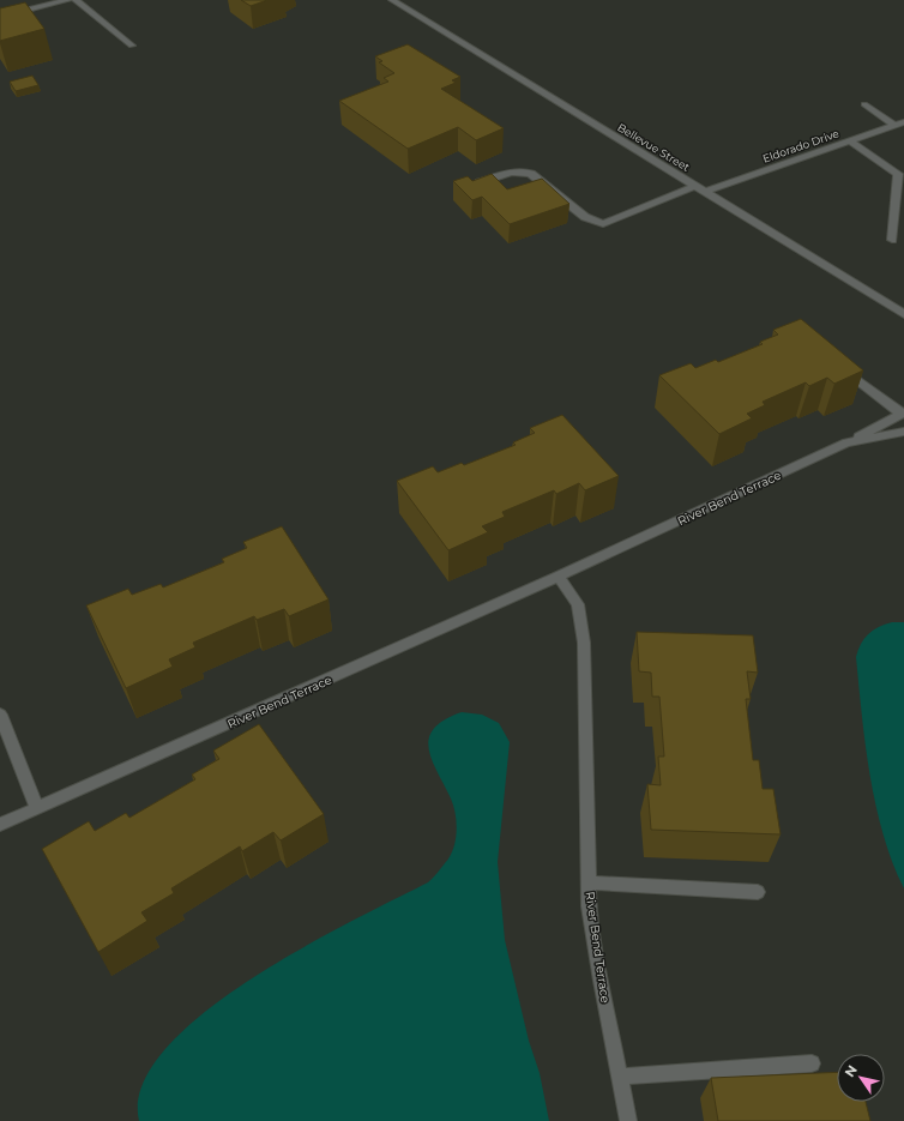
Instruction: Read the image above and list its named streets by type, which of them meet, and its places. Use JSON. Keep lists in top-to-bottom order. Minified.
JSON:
{"streets":{"street":["Eldorado Drive","Bellevue Street","River Bend Terrace"]},"crossings":[["Eldorado Drive","Bellevue Street"]],"north":"top left"}
